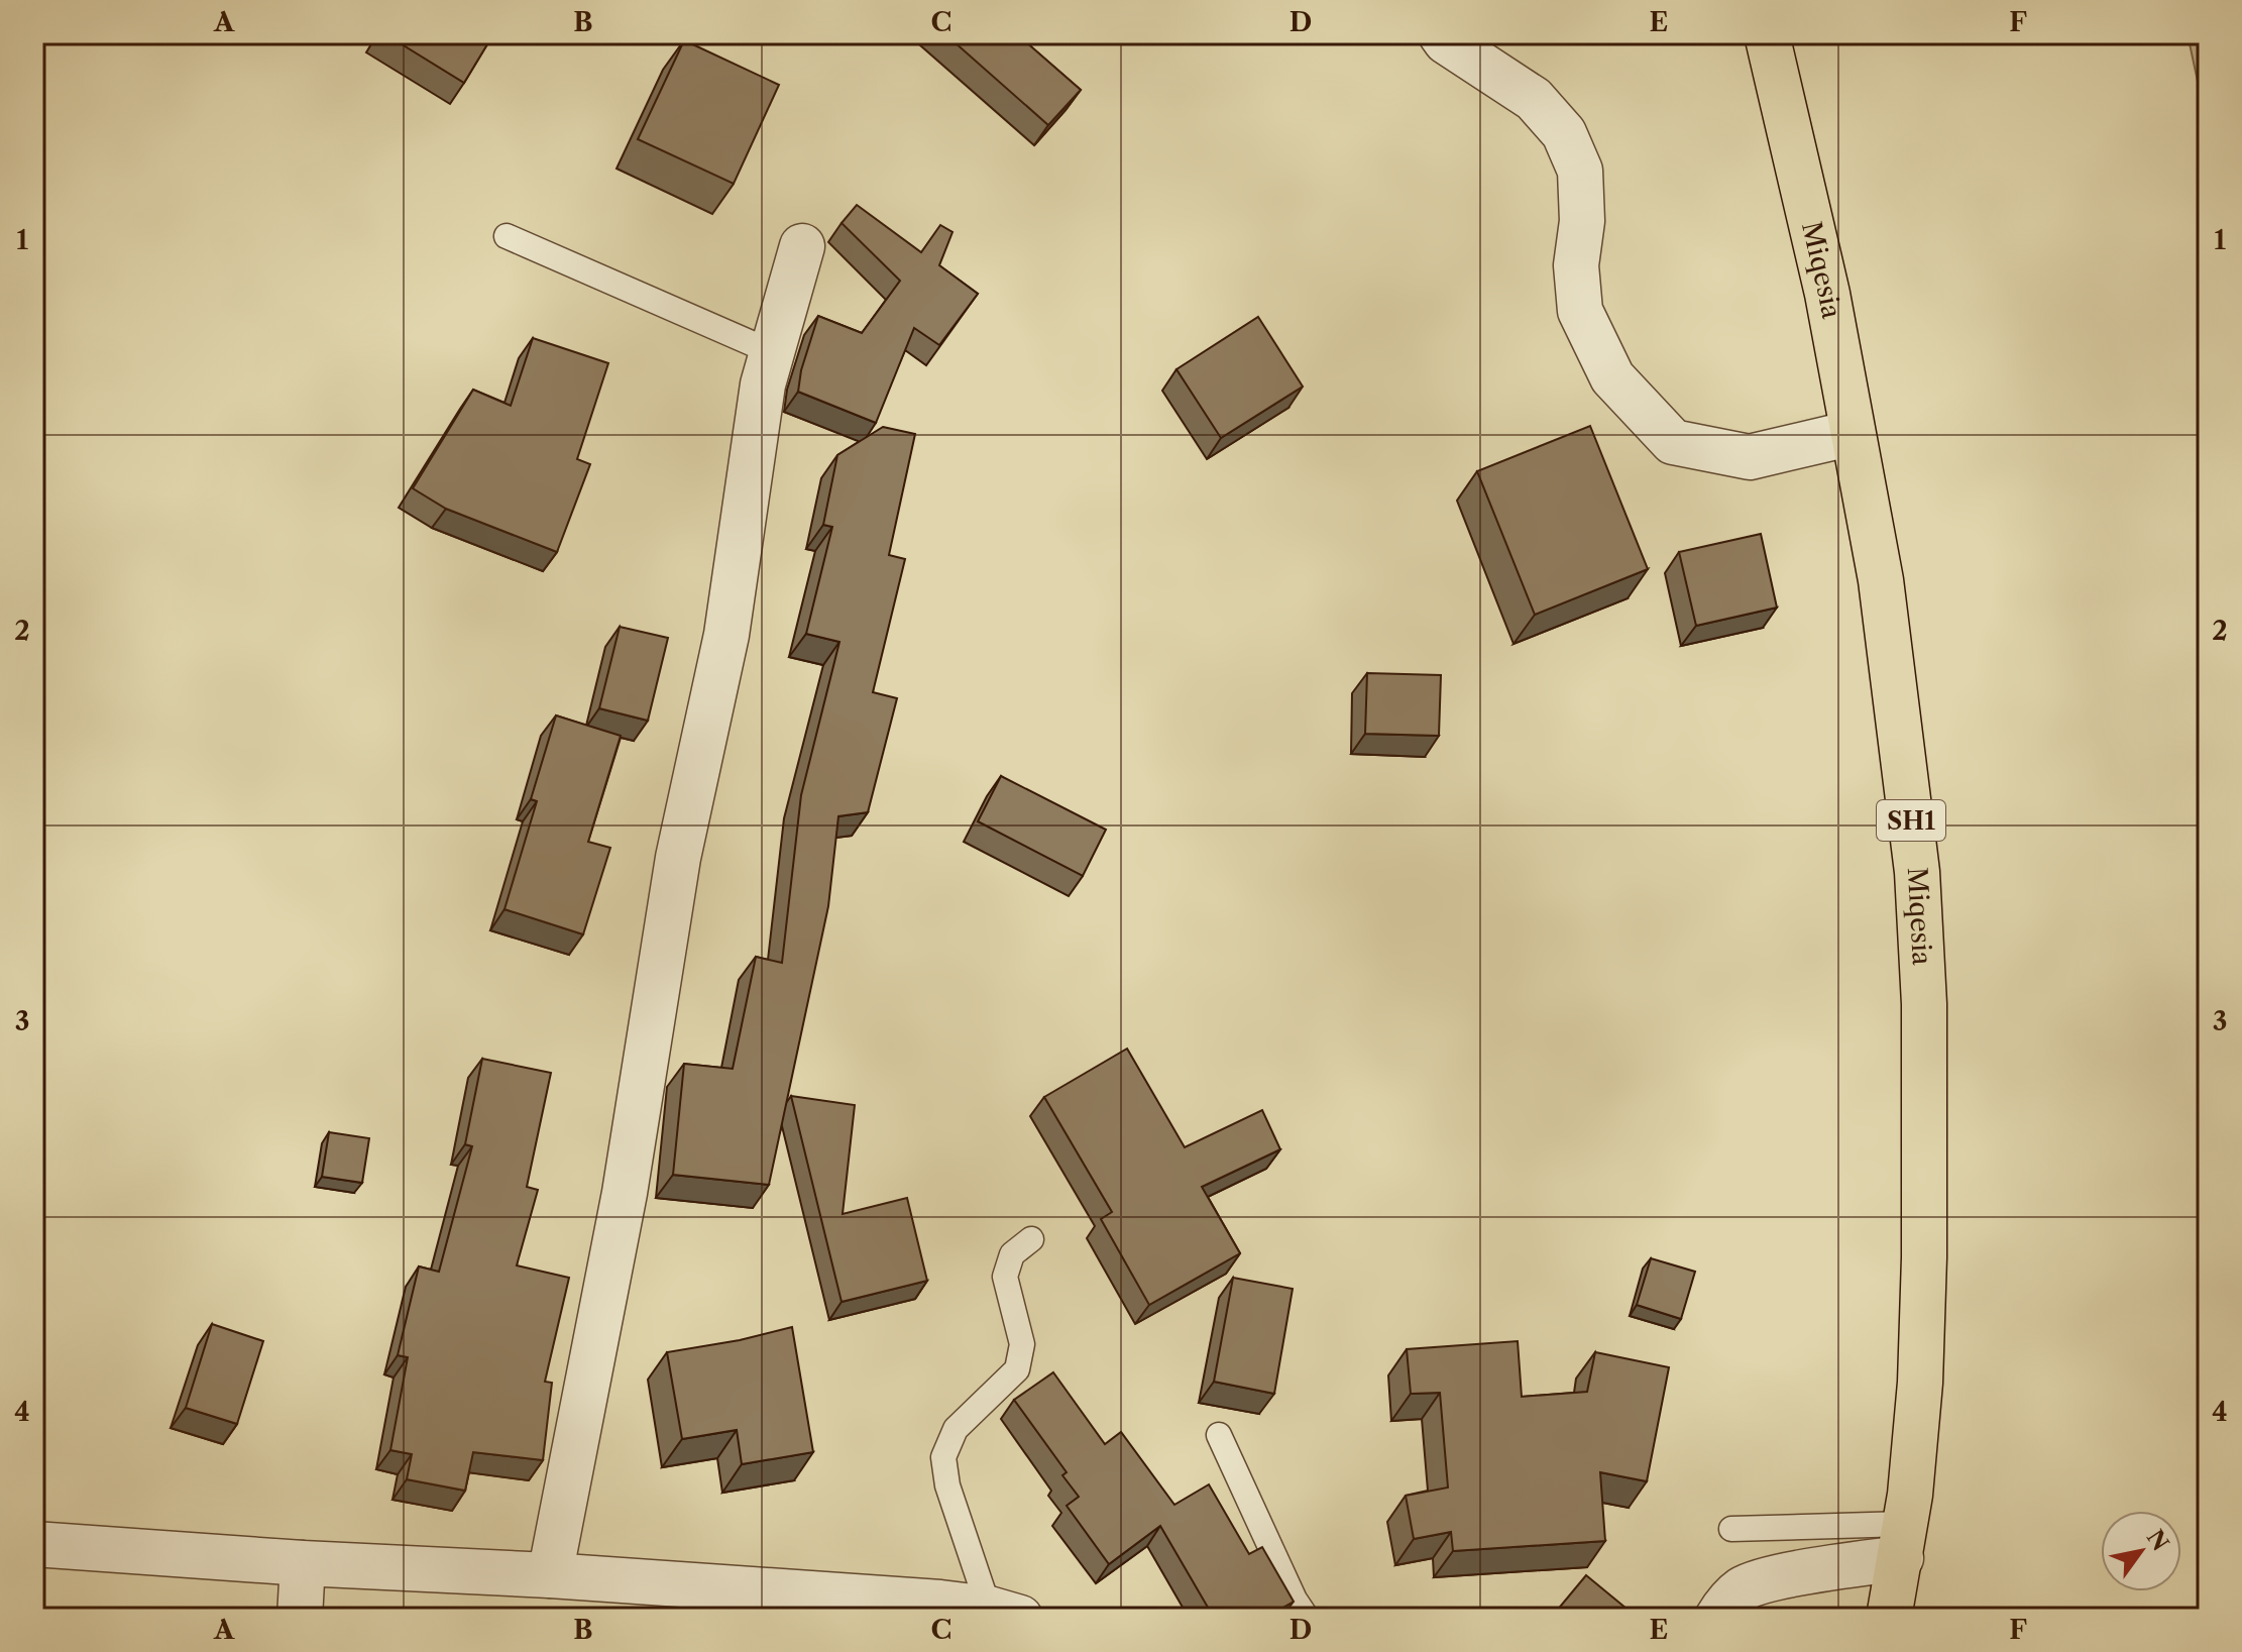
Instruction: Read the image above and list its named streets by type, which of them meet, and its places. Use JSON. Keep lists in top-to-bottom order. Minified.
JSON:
{"streets":{"main road":["Miqesia","SH1"]},"north":"top right","grid":{"columns":["A","B","C","D","E","F"],"rows":["1","2","3","4"]}}
